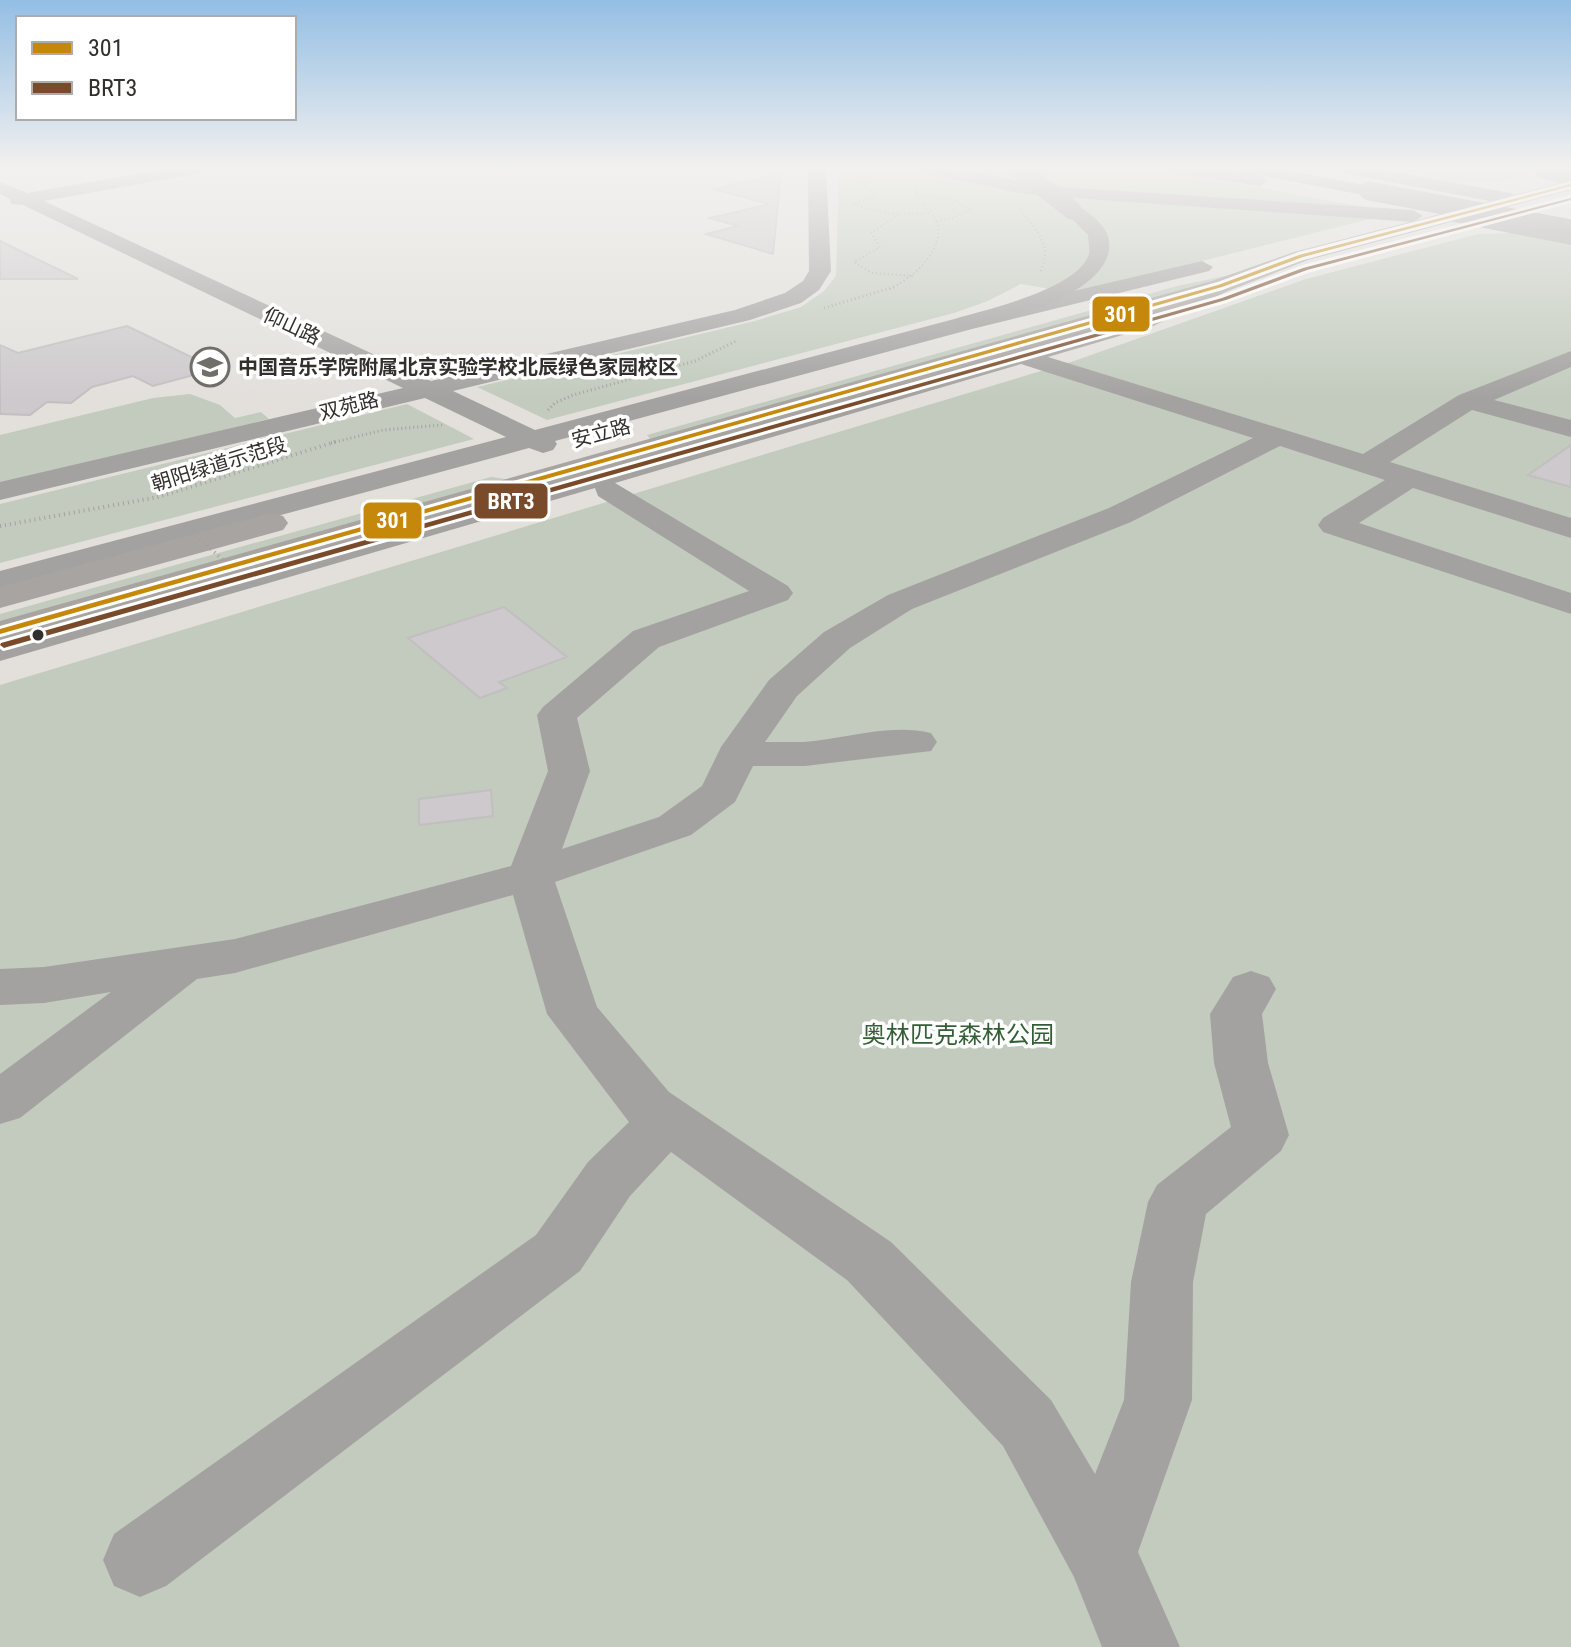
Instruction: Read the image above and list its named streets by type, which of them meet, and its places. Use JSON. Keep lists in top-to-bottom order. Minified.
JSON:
{"streets":{"main road":["安立路"],"street":["仰山路","双苑路"],"path":["朝阳绿道示范段"]},"crossings":[["仰山路","双苑路"],["仰山路","安立路"]],"parks":["奥林匹克森林公园"],"places":{"school or university":["中国音乐学院附属北京实验学校北辰绿色家园校区"]},"lines":["transit line 301","transit line BRT3"],"legend":["301","BRT3"]}
